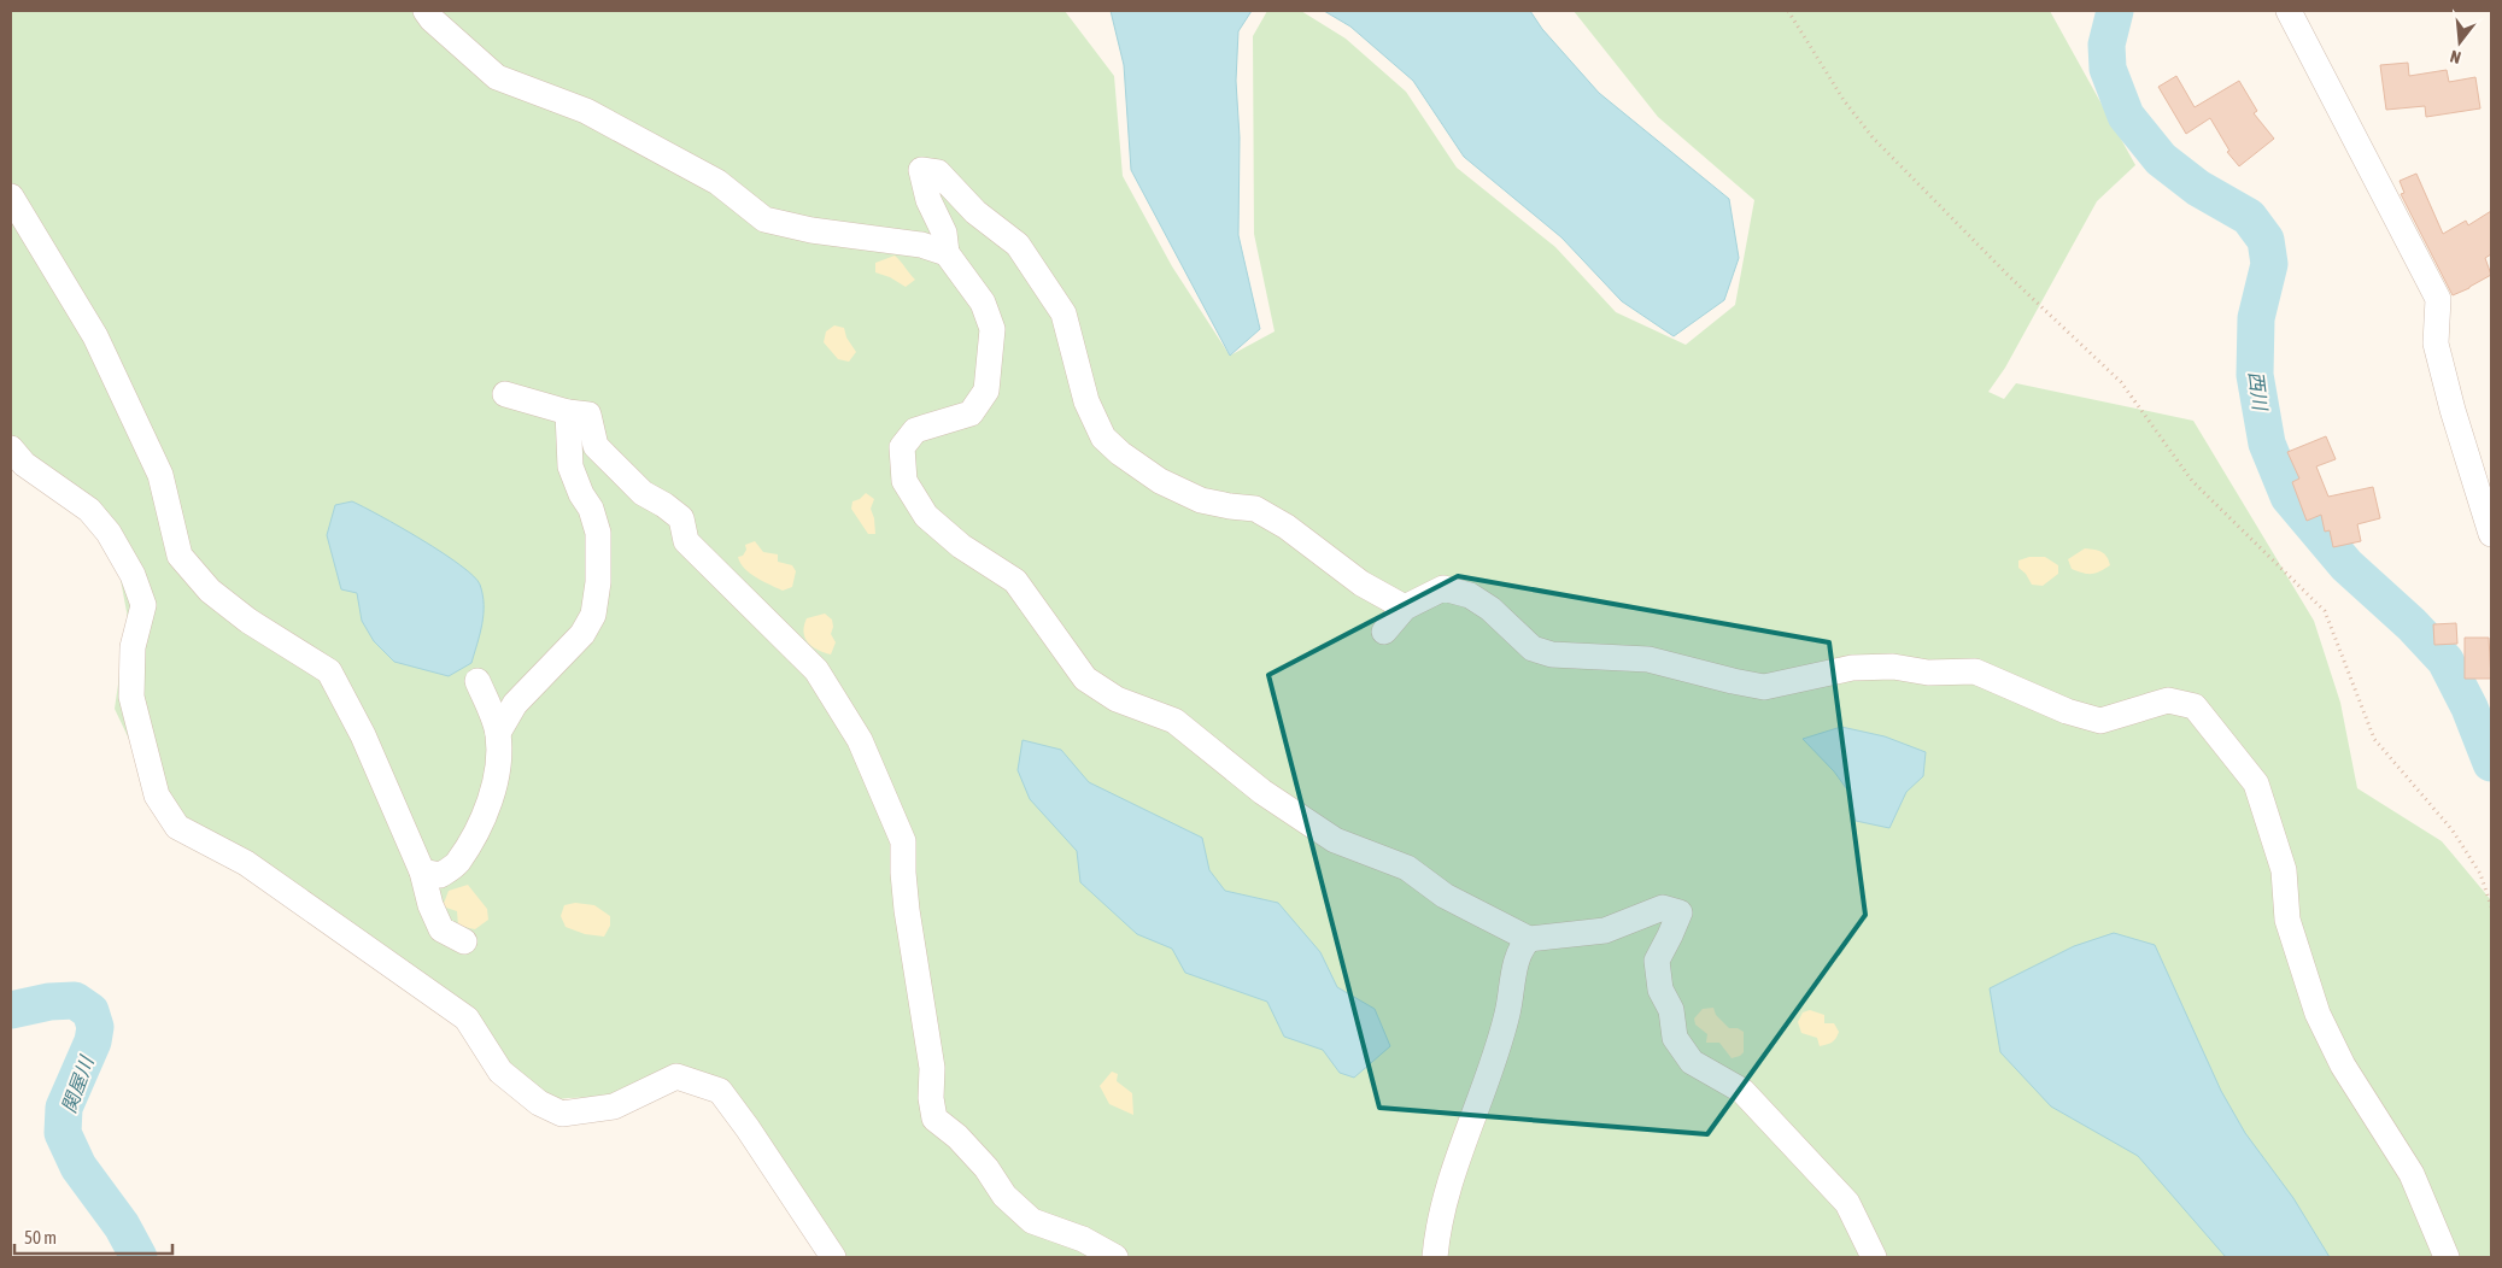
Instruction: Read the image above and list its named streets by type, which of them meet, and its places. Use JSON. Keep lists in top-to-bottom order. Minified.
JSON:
{"water":["西川","関屋川"],"scale_bar":"50 m","north":"bottom"}
